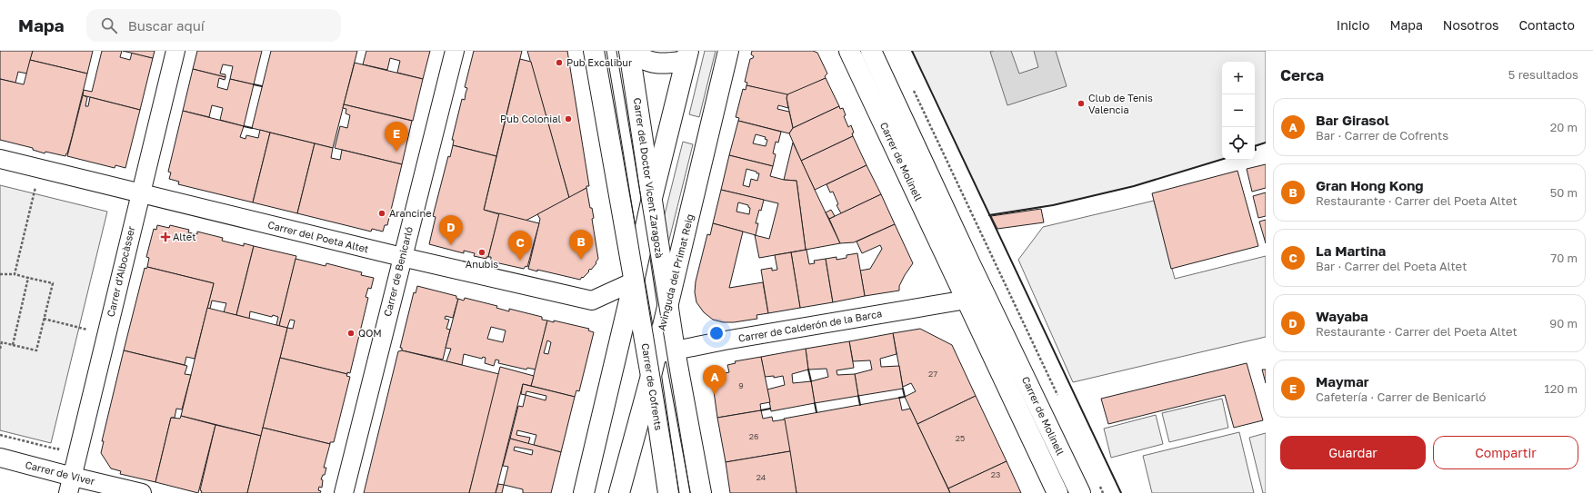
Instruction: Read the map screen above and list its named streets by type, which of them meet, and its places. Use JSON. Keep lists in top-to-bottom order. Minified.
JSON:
{"streets":{"street":["Carrer de Molinell","Carrer del Doctor Vicent Zaragozà","Carrer del Poeta Altet","Carrer d'Albocàsser","Carrer de Benicarló","Avinguda del Primat Reig","Carrer de Calderón de la Barca","Carrer de Cofrents","Carrer de Viver"]},"crossings":[["Carrer de Molinell","Carrer de Calderón de la Barca"],["Carrer del Doctor Vicent Zaragozà","Avinguda del Primat Reig"],["Carrer del Poeta Altet","Carrer d'Albocàsser"],["Carrer del Poeta Altet","Carrer de Benicarló"],["Carrer del Poeta Altet","Carrer de Cofrents"],["Carrer d'Albocàsser","Carrer de Viver"],["Avinguda del Primat Reig","Carrer de Calderón de la Barca"],["Avinguda del Primat Reig","Carrer de Cofrents"]],"places":{"other":["Pub Excalibur","Club de Tenis Valencia","Pub Colonial","Arancine","Anubis","QOM"],"health":["Altet"]},"house_numbers":["27","9","26","25","23","24"],"page":{"header":"Mapa","search":"Buscar aquí","nav":["Inicio","Mapa","Nosotros","Contacto"],"heading":["Cerca","5 resultados"],"map_buttons":["+","−"],"list":[{"mark":"A","name":"Bar Girasol","note":"Bar · Carrer de Cofrents","value":"20 m"},{"mark":"B","name":"Gran Hong Kong","note":"Restaurante · Carrer del Poeta Altet","value":"50 m"},{"mark":"C","name":"La Martina","note":"Bar · Carrer del Poeta Altet","value":"70 m"},{"mark":"D","name":"Wayaba","note":"Restaurante · Carrer del Poeta Altet","value":"90 m"},{"mark":"E","name":"Maymar","note":"Cafetería · Carrer de Benicarló","value":"120 m"}],"pins":["E","D","B","C","A"],"buttons":["Guardar","Compartir"]}}
